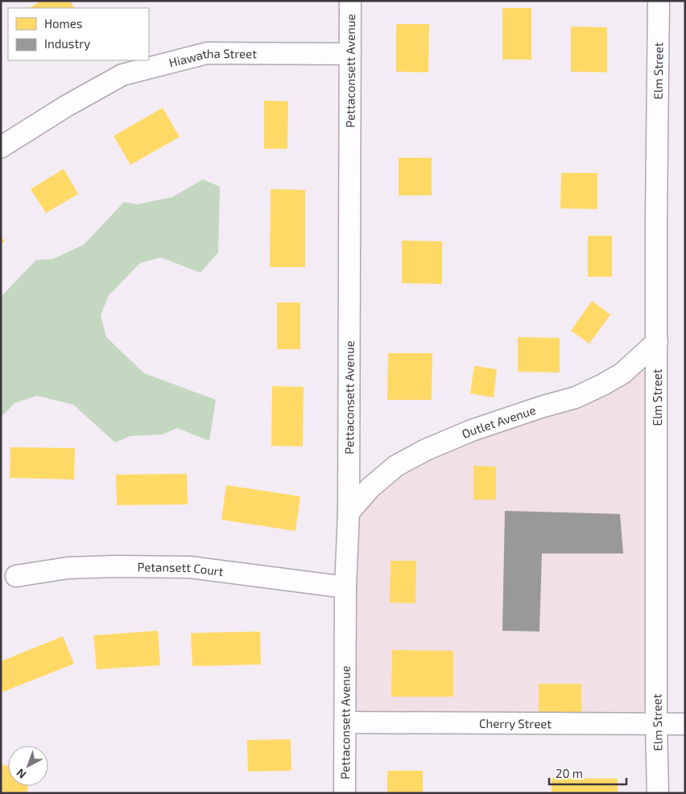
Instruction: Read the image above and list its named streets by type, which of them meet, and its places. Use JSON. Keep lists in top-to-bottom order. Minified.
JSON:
{"streets":{"street":["Hiawatha Street","Pettaconsett Avenue","Elm Street","Outlet Avenue","Petansett Court","Cherry Street"]},"crossings":[["Hiawatha Street","Pettaconsett Avenue"],["Pettaconsett Avenue","Outlet Avenue"],["Pettaconsett Avenue","Petansett Court"],["Pettaconsett Avenue","Cherry Street"],["Elm Street","Outlet Avenue"],["Elm Street","Cherry Street"]],"legend":["Homes","Industry"],"scale_bar":"20 m","north":"bottom left"}
